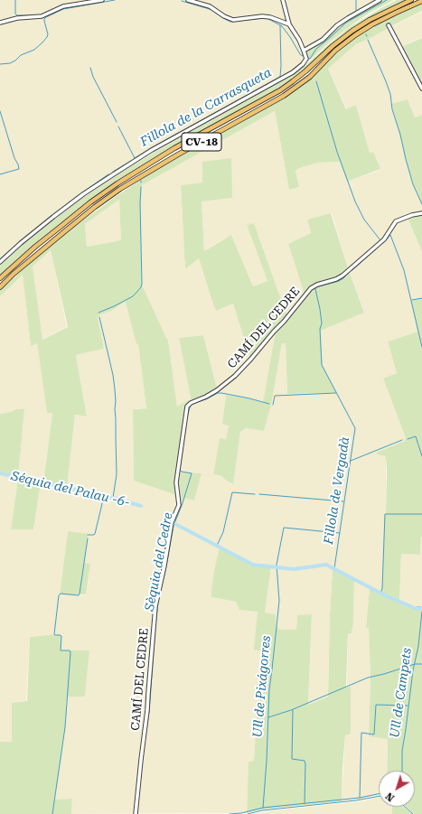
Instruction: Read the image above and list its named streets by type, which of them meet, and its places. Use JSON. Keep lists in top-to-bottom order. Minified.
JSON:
{"streets":{"main road":["CV-18"],"street":["CAMÍ DEL CEDRE"]},"water":["Fillola de la Carrasqueta","Séquia del Palau -6-","Fillola de Vergadà","Sèquia del Cedre","Ull de Pixágorres","Ull de Campets"],"north":"bottom left"}
